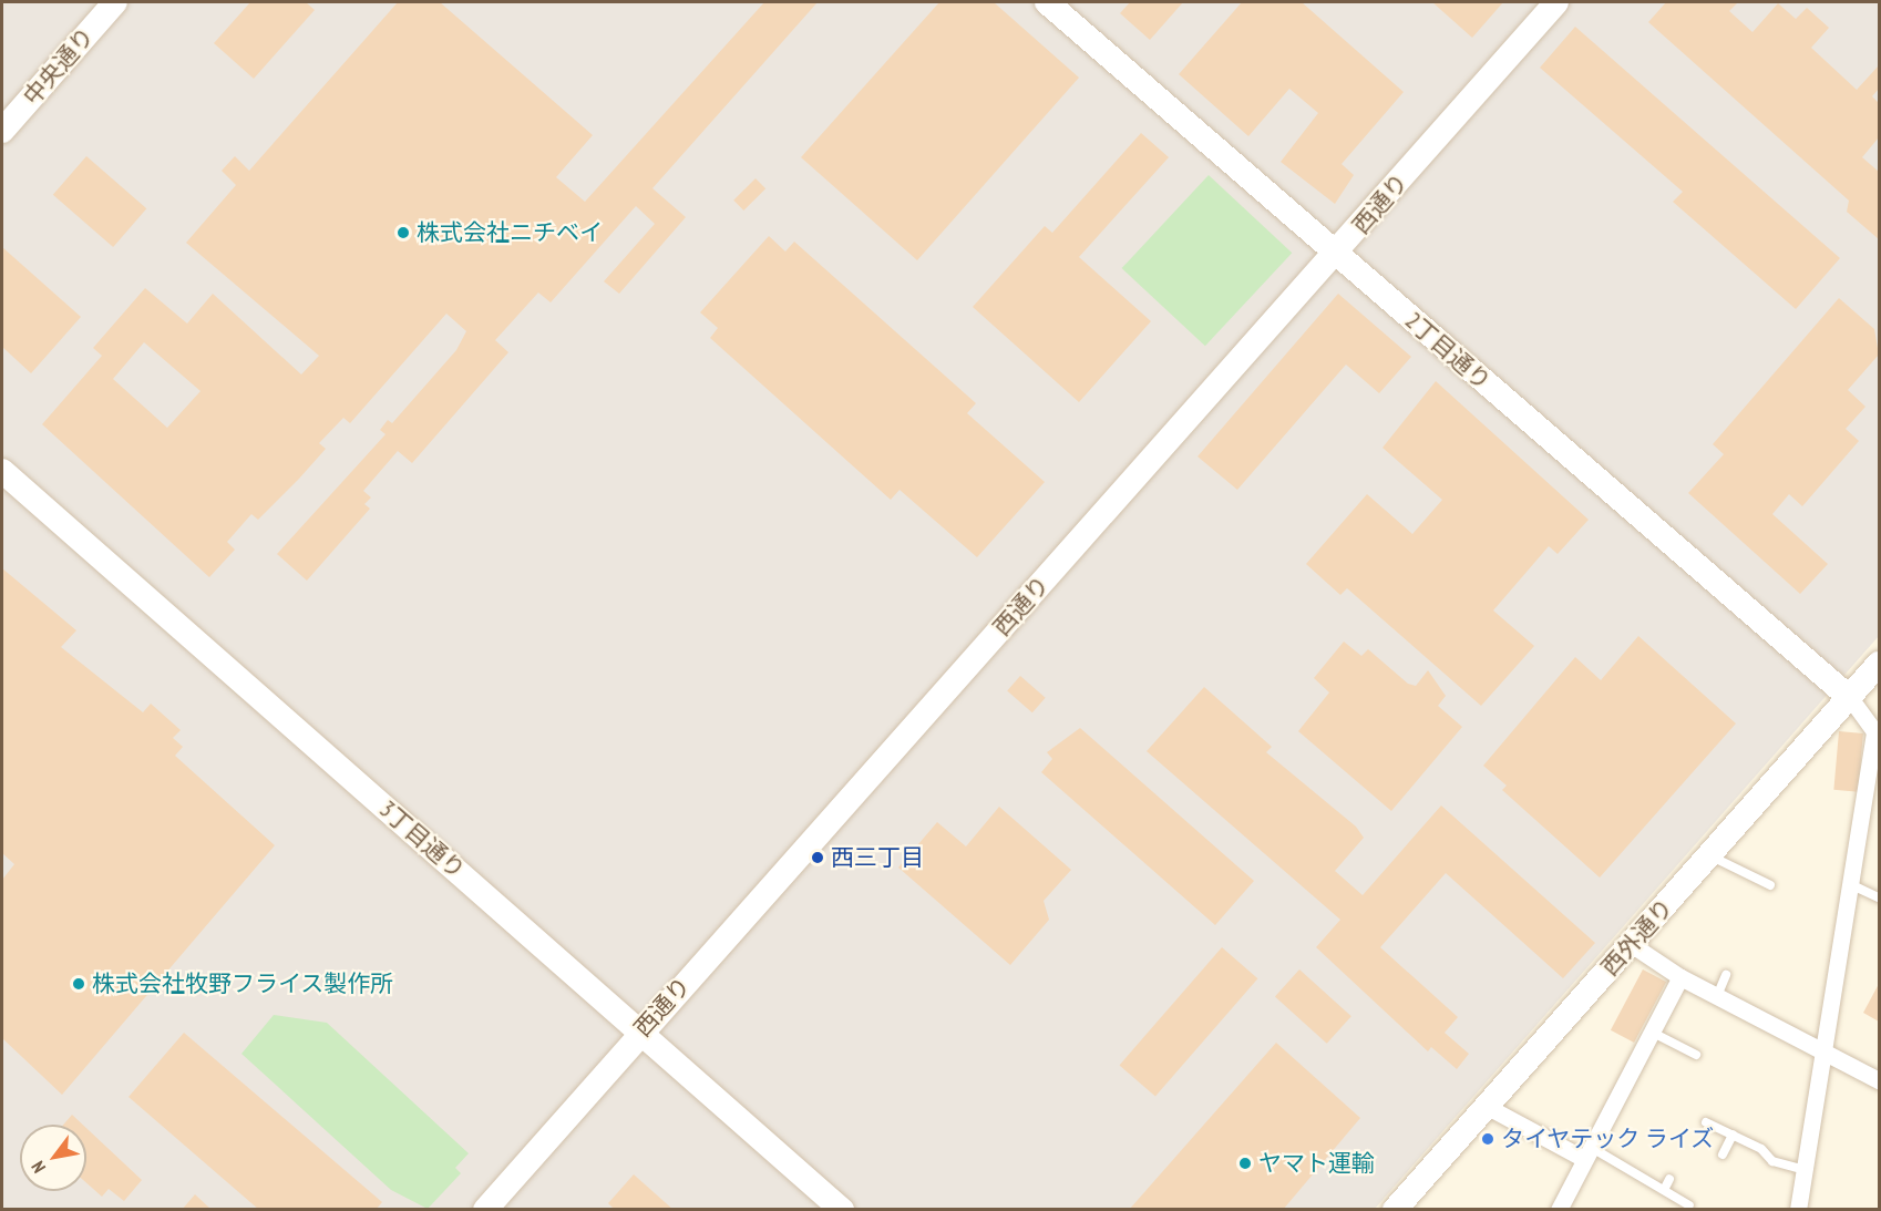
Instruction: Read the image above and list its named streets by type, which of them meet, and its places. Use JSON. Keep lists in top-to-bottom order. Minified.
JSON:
{"streets":{"street":["中央通り","西通り","2丁目通り","3丁目通り","西外通り"]},"crossings":[["西通り","2丁目通り"],["西通り","3丁目通り"],["2丁目通り","西外通り"]],"places":["株式会社ニチベイ","西三丁目","株式会社牧野フライス製作所","タイヤテック ライズ","ヤマト運輸"],"north":"bottom left"}
